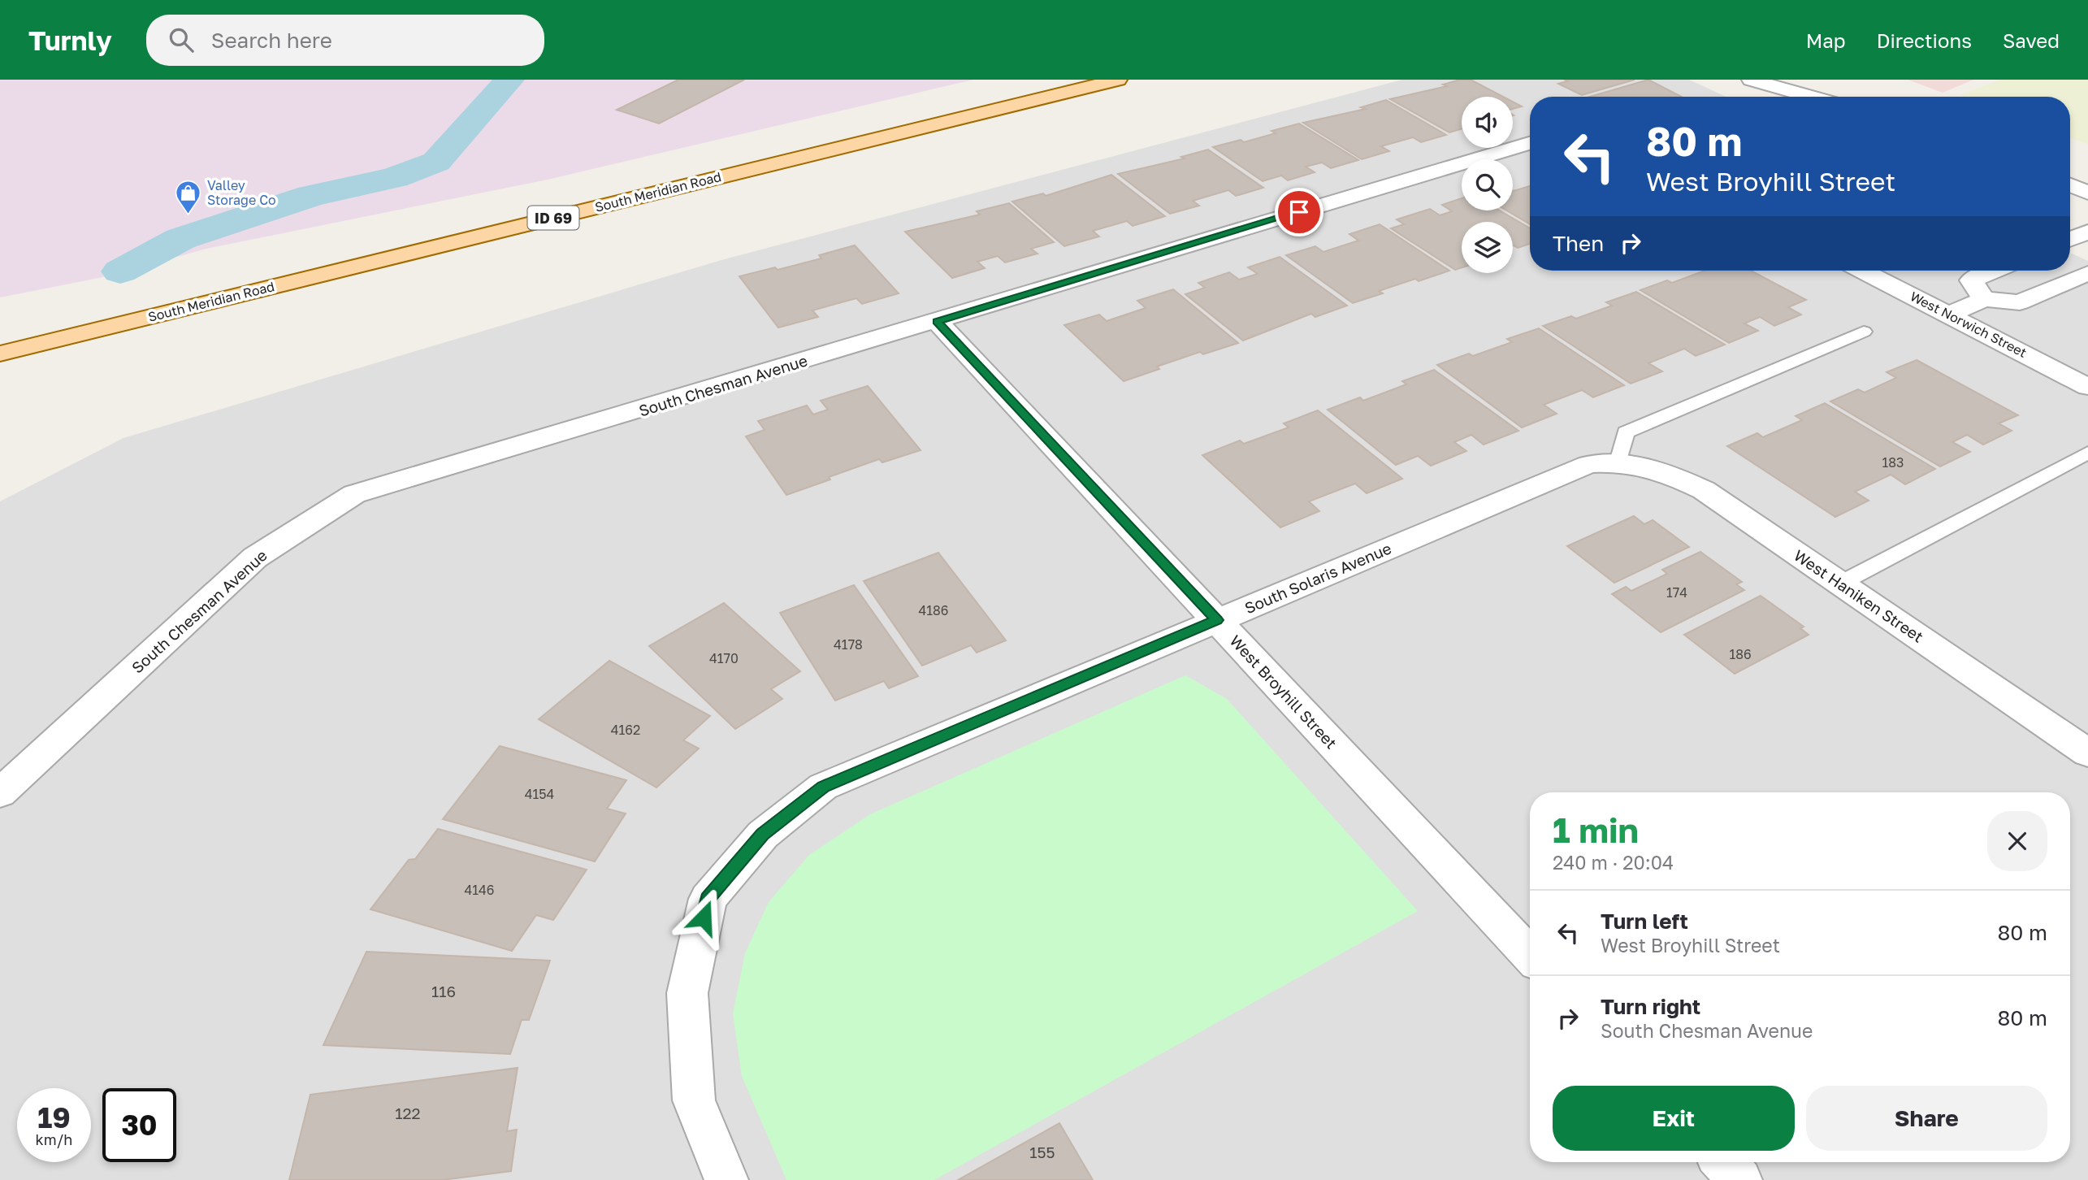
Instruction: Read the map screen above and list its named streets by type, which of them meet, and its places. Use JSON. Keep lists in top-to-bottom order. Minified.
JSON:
{"streets":{"main road":["South Meridian Road","ID 69"],"street":["West Norwich Street","South Chesman Avenue","South Solaris Avenue","West Haniken Street","West Broyhill Street"]},"crossings":[["South Chesman Avenue","West Broyhill Street"],["South Solaris Avenue","West Haniken Street"],["South Solaris Avenue","West Broyhill Street"]],"places":{"shop":["Valley Storage Co"]},"house_numbers":["183","174","4186","4178","186","4170","4162","4154","4146","116","122","155"],"page":{"header":"Turnly","search":"Search here","nav":["Map","Directions","Saved"],"turn":["80 m","West Broyhill Street"],"then":"Then","heading":["1 min","240 m · 20:04"],"list":[{"name":"Turn left","note":"West Broyhill Street","value":"80 m"},{"name":"Turn right","note":"South Chesman Avenue","value":"80 m"}],"buttons":["Exit","Share"],"speed":"19 km/h","limit":"30"}}
